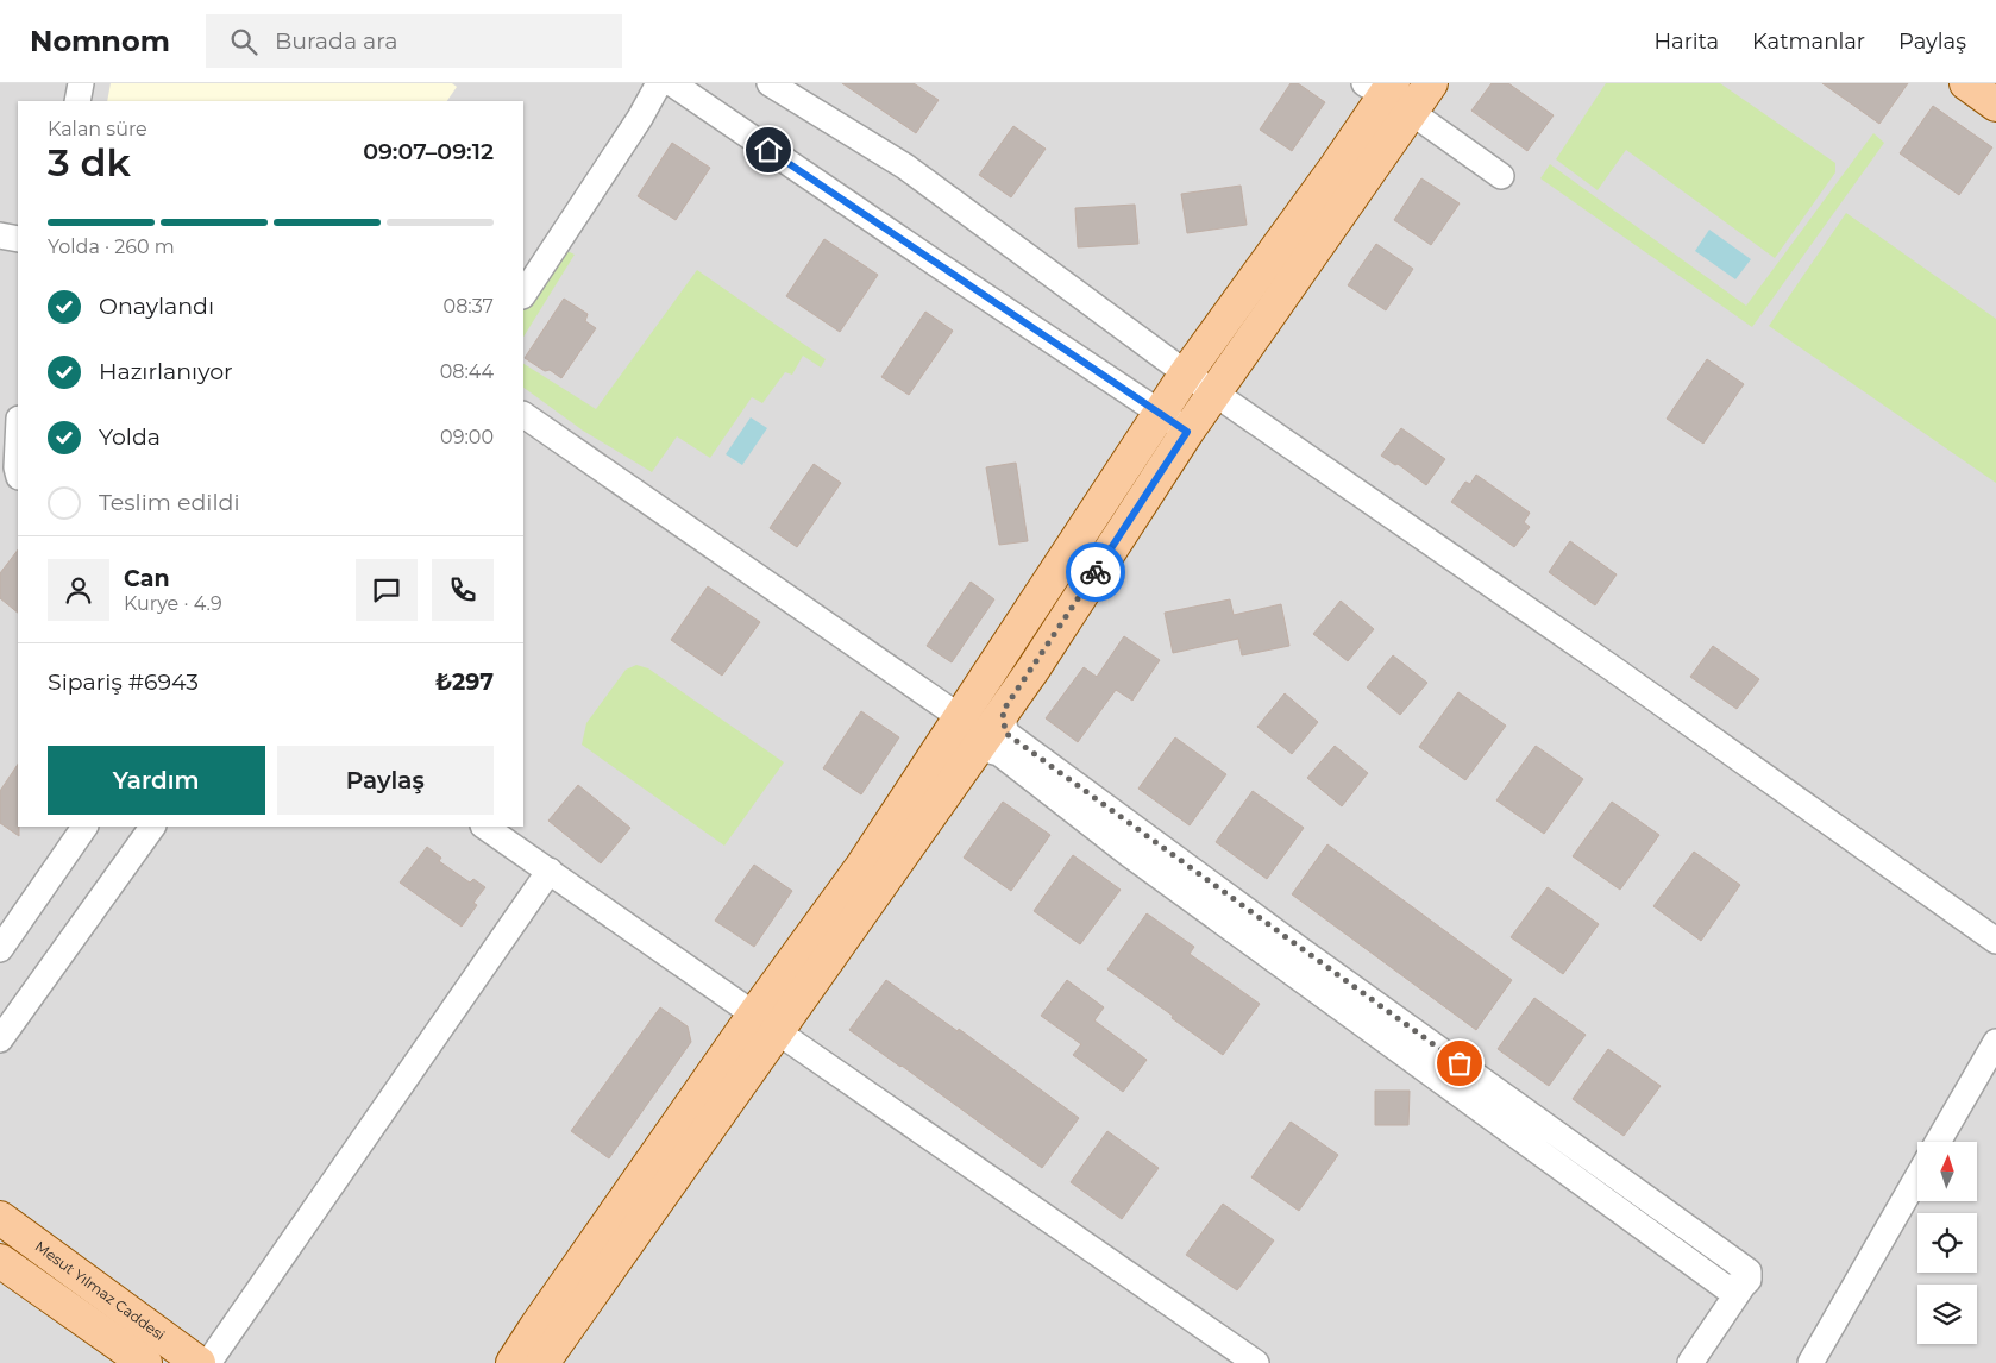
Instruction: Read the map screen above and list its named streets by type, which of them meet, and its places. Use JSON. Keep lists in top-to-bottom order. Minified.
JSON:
{"streets":{"main road":["Mesut Yılmaz Caddesi"]},"north":"top","page":{"header":"Nomnom","search":"Burada ara","nav":["Harita","Katmanlar","Paylaş"],"heading":["3 dk","Kalan süre","09:07–09:12"],"panel":["Can","Kurye · 4.9","Sipariş #6943","₺297"],"bar":"Yolda · 260 m","list":[["Onaylandı","08:37"],["Hazırlanıyor","08:44"],["Yolda","09:00"],"Teslim edildi"],"buttons":["Yardım","Paylaş"]}}
